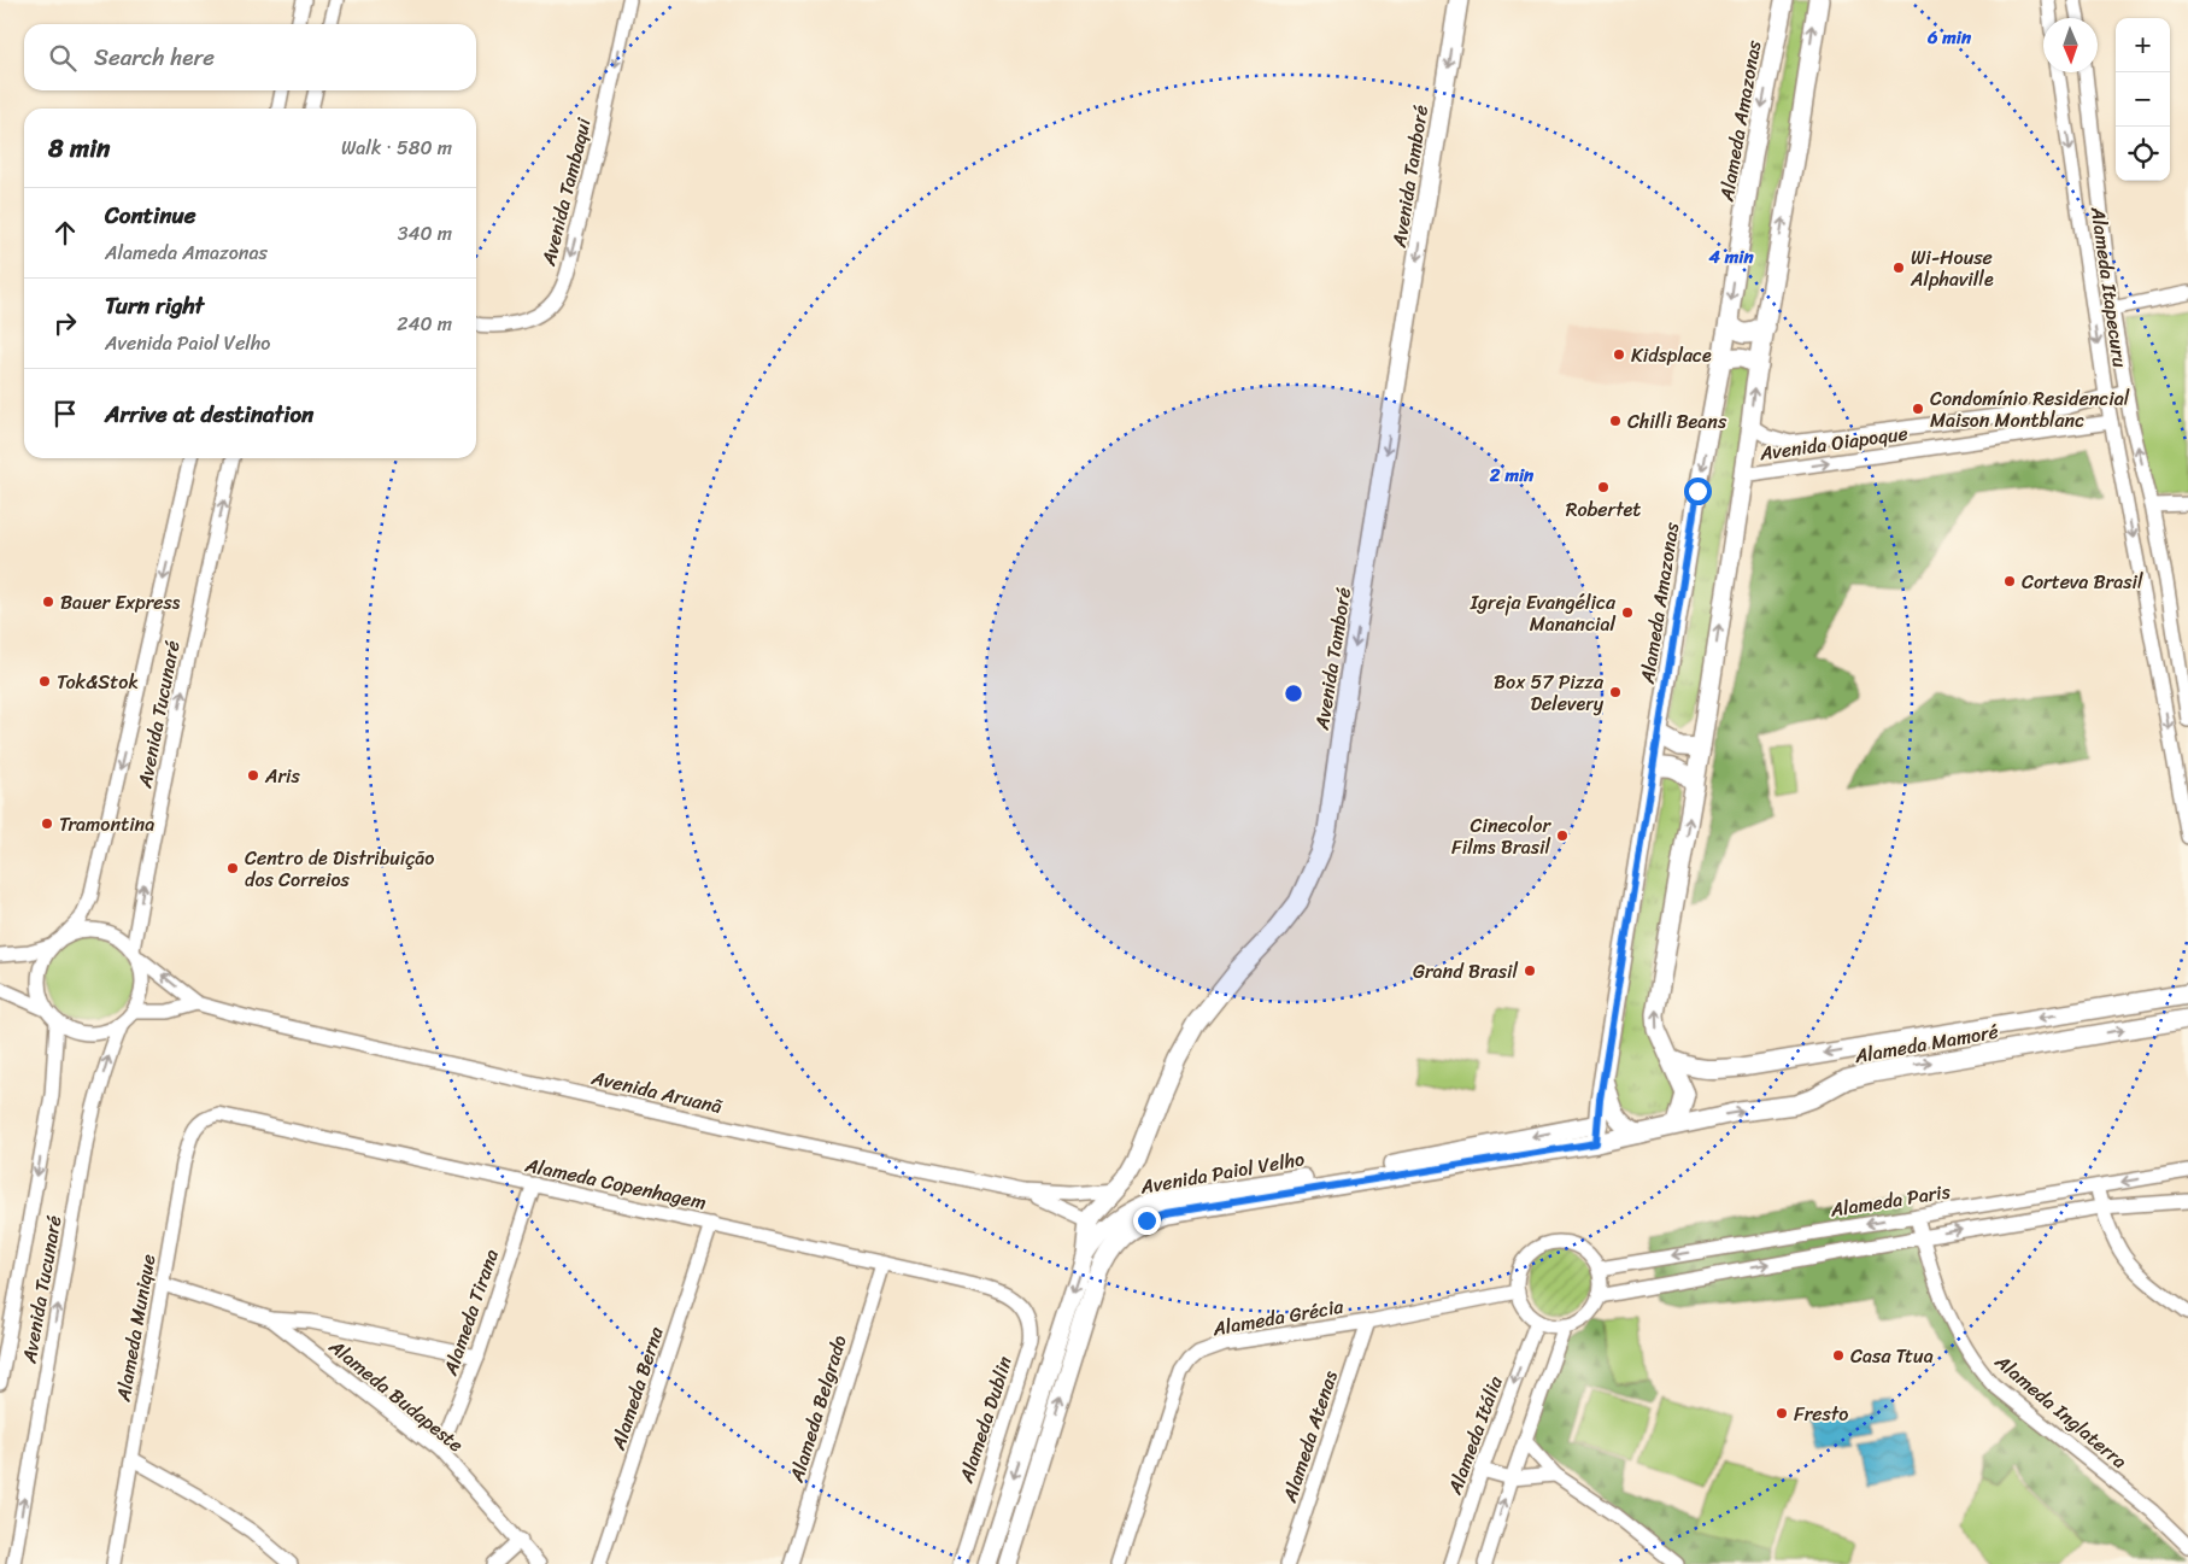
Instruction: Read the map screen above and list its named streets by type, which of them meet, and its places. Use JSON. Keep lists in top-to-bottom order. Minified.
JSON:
{"streets":{"main road":["Alameda Amazonas","Avenida Tamboré","Alameda Mamoré","Avenida Paiol Velho"],"street":["Avenida Tambaqui","Alameda Itapecuru","Avenida Oiapoque","Avenida Tucunaré","Avenida Aruanã","Alameda Copenhagem","Alameda Paris","Alameda Tirana","Alameda Grécia","Alameda Munique","Alameda Berna","Alameda Budapeste","Alameda Belgrado","Alameda Inglaterra","Alameda Dublin","Alameda Itália","Alameda Atenas"]},"crossings":[["Alameda Amazonas","Avenida Paiol Velho"],["Avenida Tamboré","Avenida Aruanã"],["Alameda Itapecuru","Avenida Oiapoque"],["Avenida Tucunaré","Avenida Aruanã"],["Alameda Mamoré","Avenida Paiol Velho"],["Alameda Copenhagem","Alameda Tirana"],["Alameda Copenhagem","Alameda Munique"],["Alameda Copenhagem","Alameda Berna"],["Alameda Copenhagem","Alameda Belgrado"],["Alameda Copenhagem","Alameda Dublin"],["Alameda Paris","Alameda Grécia"],["Alameda Paris","Alameda Inglaterra"],["Alameda Paris","Alameda Itália"],["Alameda Tirana","Alameda Budapeste"],["Alameda Grécia","Alameda Itália"],["Alameda Grécia","Alameda Atenas"],["Alameda Munique","Alameda Budapeste"]],"one_way":["Avenida Tamboré","Avenida Tambaqui"],"places":["Wi-House Alphaville","Kidsplace","Condomínio Residencial Maison Montblanc","Chilli Beans","Robertet","Corteva Brasil","Bauer Express","Igreja Evangélica Manancial","Tok&Stok","Box 57 Pizza Delevery","Aris","Tramontina","Cinecolor Films Brasil","Centro de Distribuição dos Correios","Grand Brasil","Casa Ttua","Fresto"],"north":"bottom","page":{"map_buttons":["+","−"],"search":"Search here","heading":["8 min","Walk · 580 m"],"list":[["Continue","Alameda Amazonas","340 m"],["Turn right","Avenida Paiol Velho","240 m"],"Arrive at destination"]},"rings":["6 min","4 min","2 min"]}
